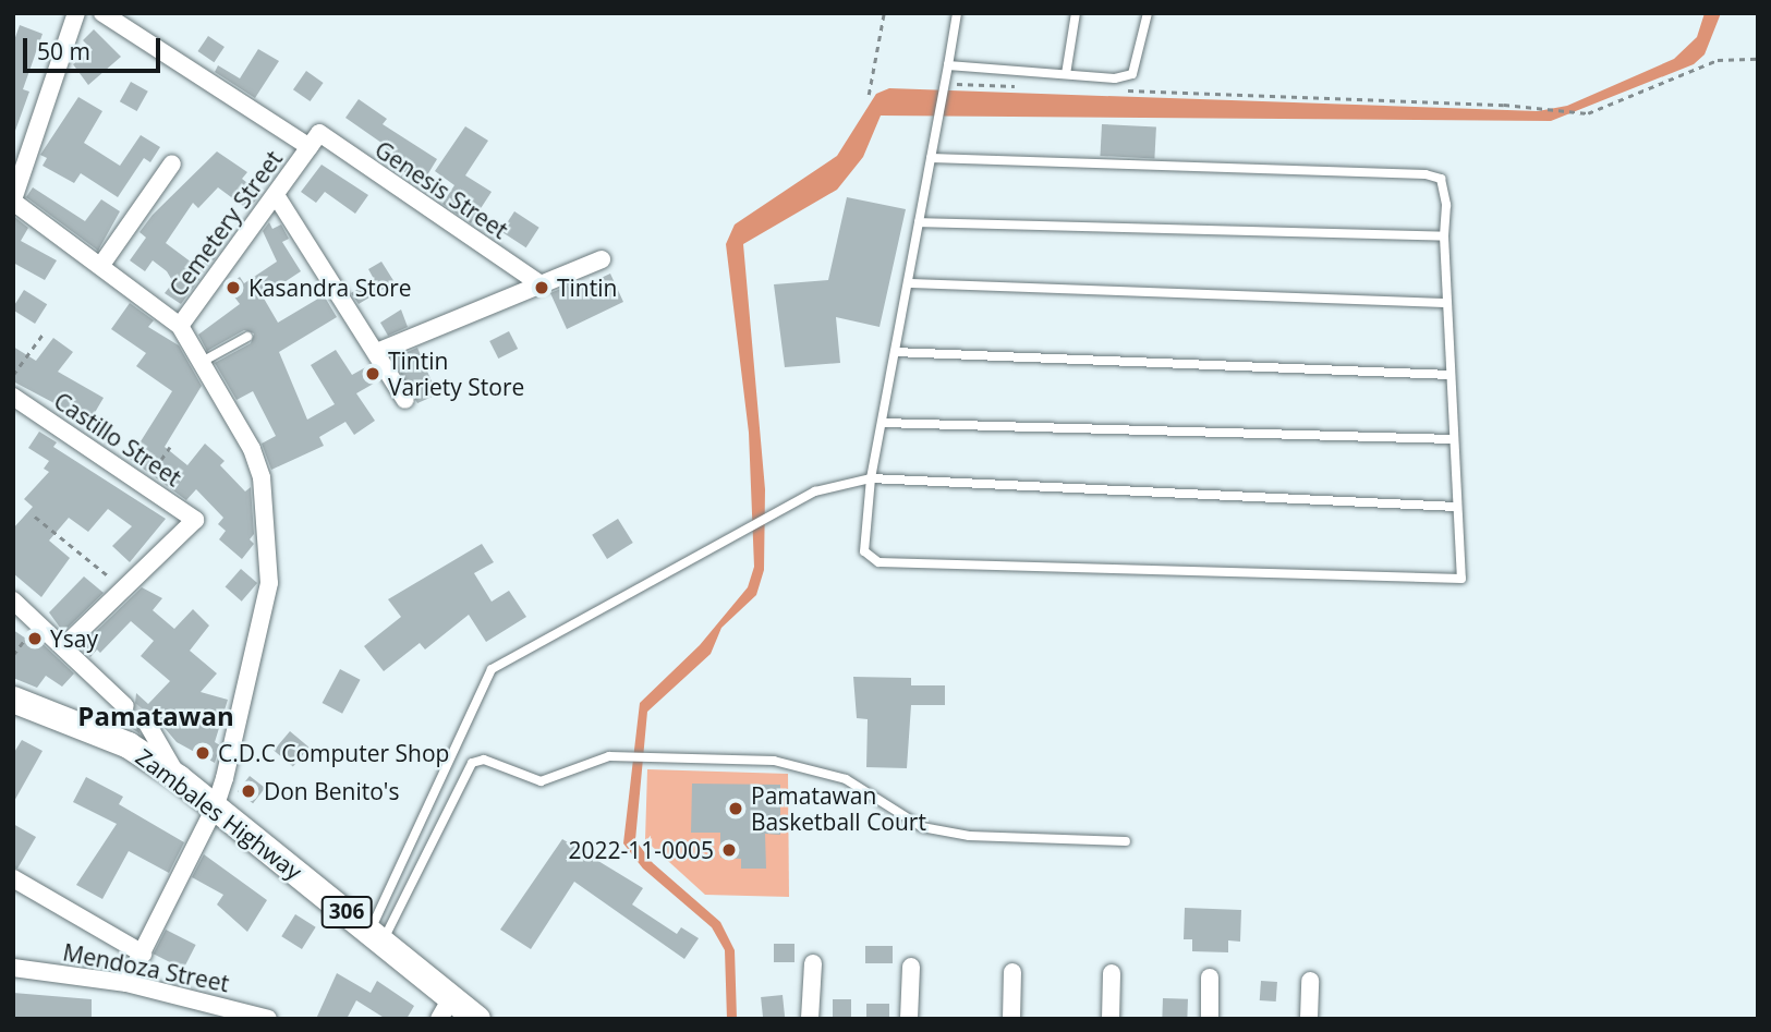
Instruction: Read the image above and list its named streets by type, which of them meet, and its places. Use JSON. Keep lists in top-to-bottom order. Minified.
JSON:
{"streets":{"main road":["Zambales Highway","306"],"street":["Genesis Street","Cemetery Street","Castillo Street","Mendoza Street"]},"crossings":[["Genesis Street","Cemetery Street"],["Cemetery Street","Zambales Highway"],["Cemetery Street","Mendoza Street"]],"districts":["Pamatawan"],"places":["Kasandra Store","Tintin","Tintin Variety Store","Ysay","C.D.C Computer Shop","Don Benito's","Pamatawan Basketball Court","2022-11-0005"],"scale_bar":"50 m"}
